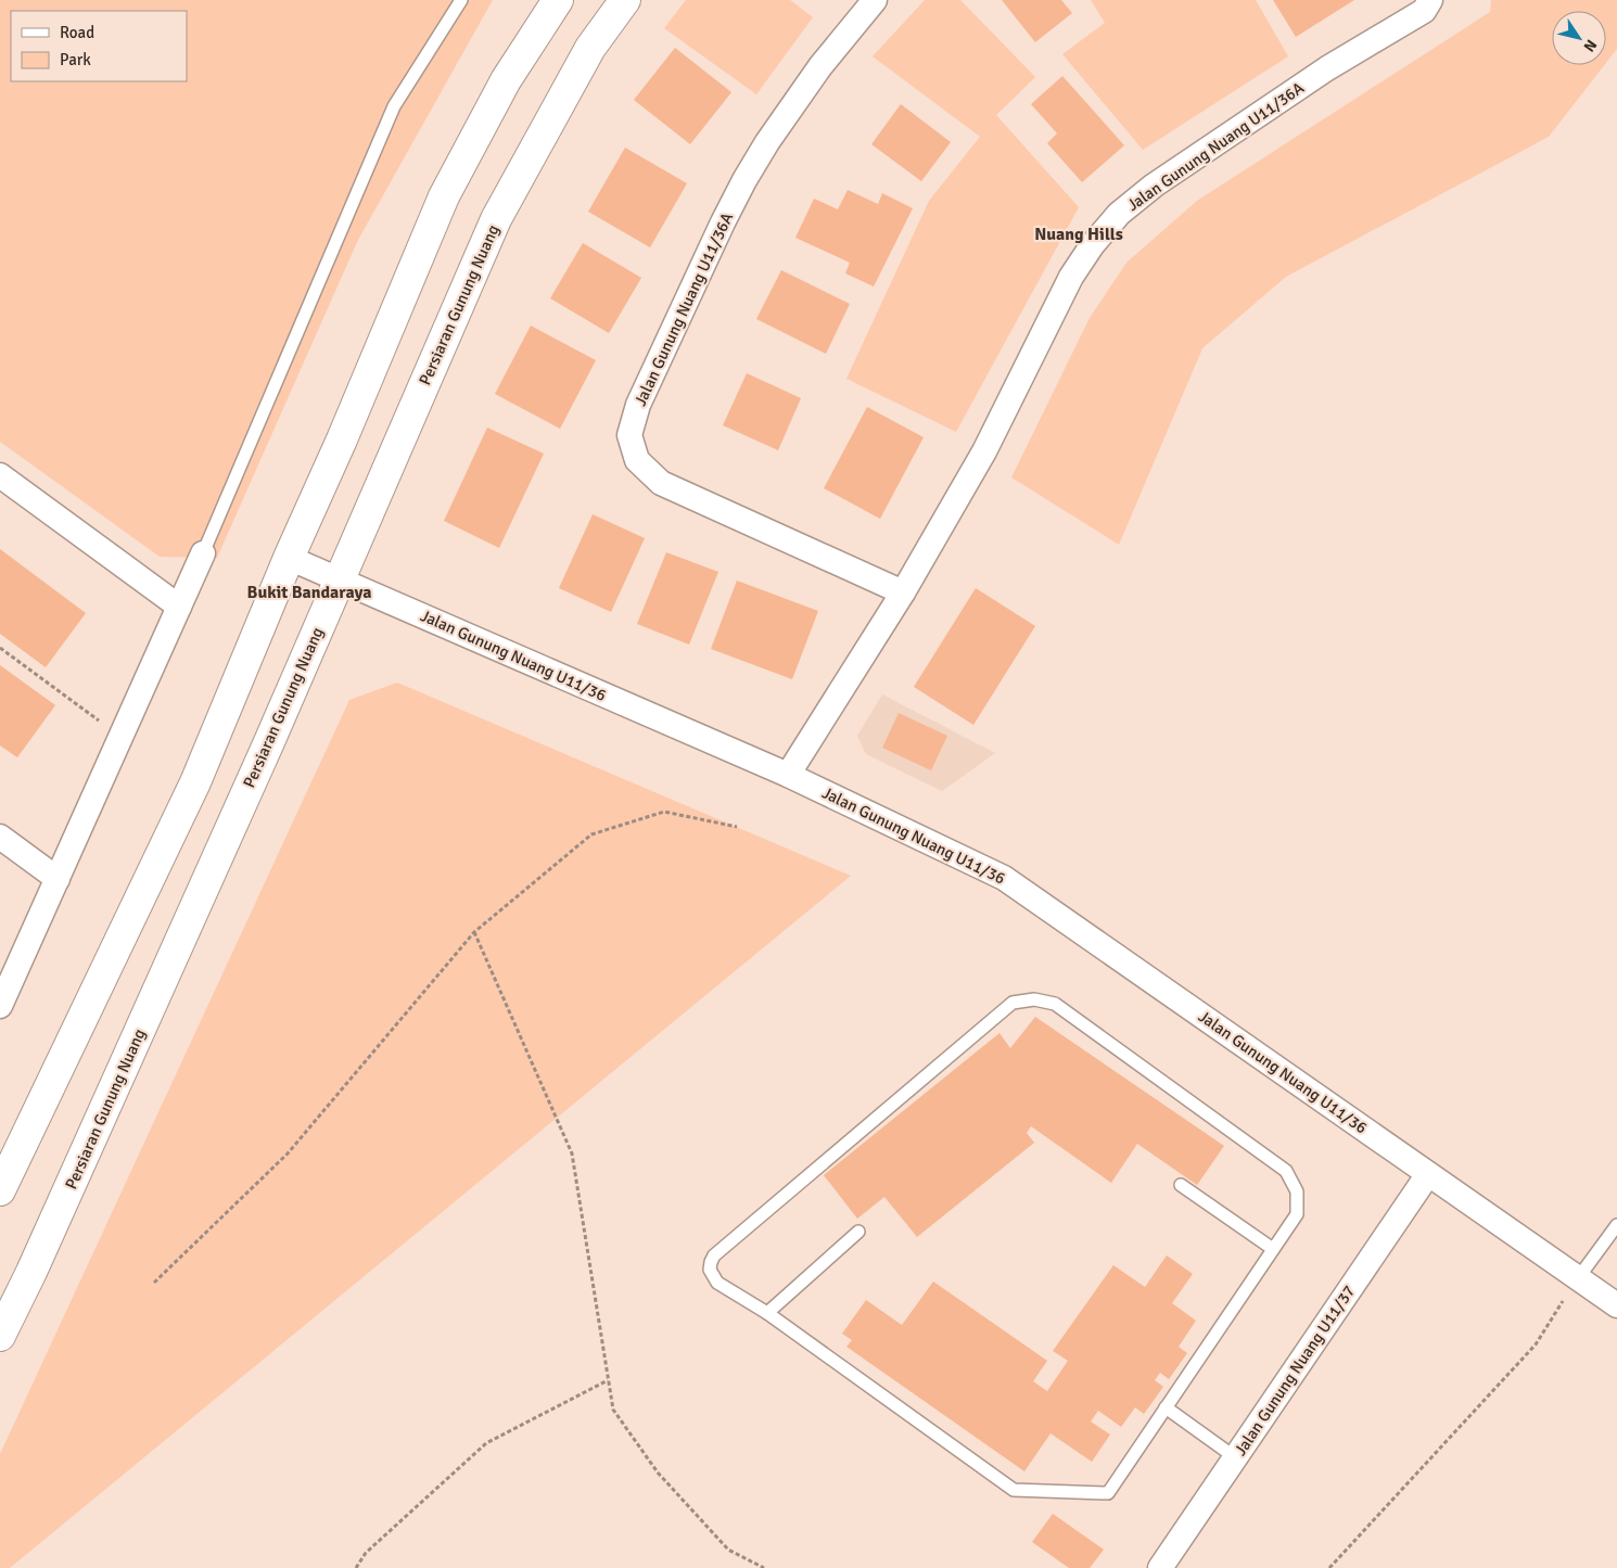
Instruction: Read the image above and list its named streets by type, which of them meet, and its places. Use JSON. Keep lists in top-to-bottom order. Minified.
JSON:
{"streets":{"street":["Jalan Gunung Nuang U11/36A","Persiaran Gunung Nuang","Jalan Gunung Nuang U11/36","Jalan Gunung Nuang U11/37"]},"crossings":[["Jalan Gunung Nuang U11/36A","Jalan Gunung Nuang U11/36"],["Persiaran Gunung Nuang","Jalan Gunung Nuang U11/36"],["Jalan Gunung Nuang U11/36","Jalan Gunung Nuang U11/37"]],"districts":["Nuang Hills","Bukit Bandaraya"],"legend":["Road","Park"],"north":"bottom right"}
